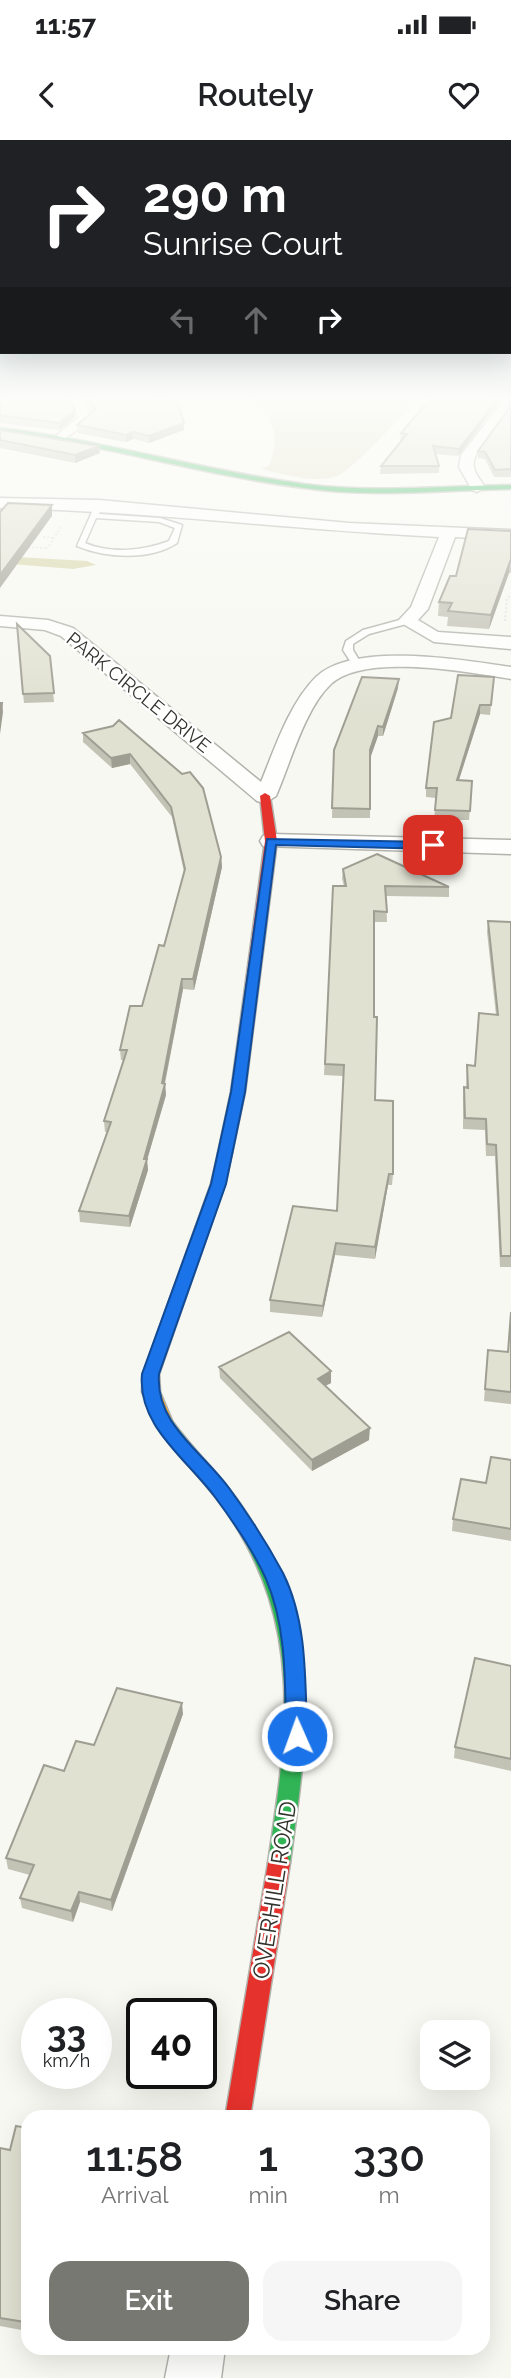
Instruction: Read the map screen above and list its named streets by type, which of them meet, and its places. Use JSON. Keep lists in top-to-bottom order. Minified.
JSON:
{"streets":{"street":["PARK CIRCLE DRIVE","OVERHILL ROAD"]},"crossings":[["PARK CIRCLE DRIVE","OVERHILL ROAD"]],"page":{"status":"11:57","header":"Routely","turn":["290 m","Sunrise Court"],"speed":"33 km/h","limit":"40","eta":["11:58","Arrival","1","min","330","m"],"buttons":["Exit","Share"]}}
